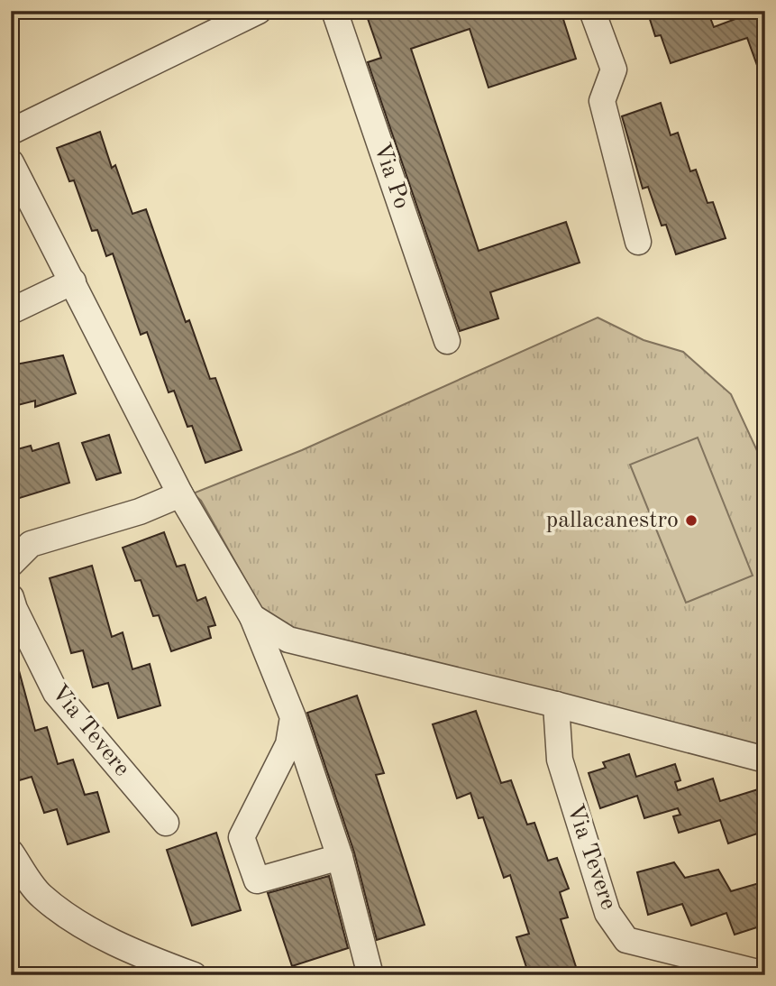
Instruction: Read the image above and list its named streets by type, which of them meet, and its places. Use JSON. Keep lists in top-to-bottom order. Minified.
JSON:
{"streets":{"street":["Via Po","Via Tevere"]},"places":["pallacanestro"]}
